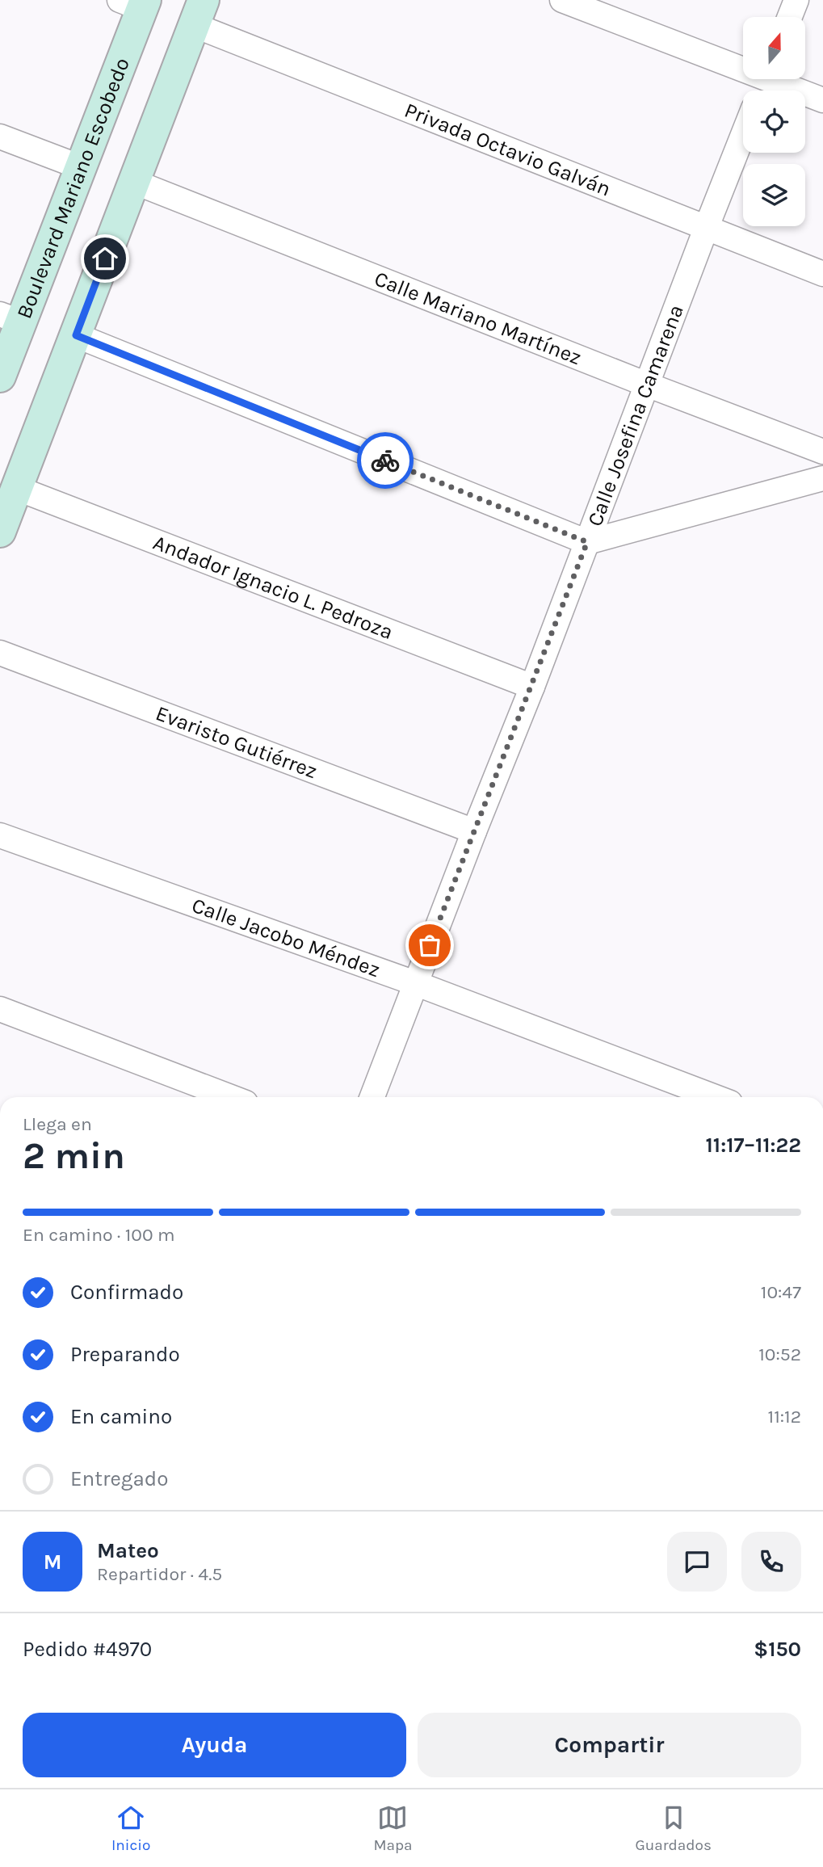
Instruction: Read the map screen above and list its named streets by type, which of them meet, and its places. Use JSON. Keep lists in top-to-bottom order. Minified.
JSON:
{"streets":{"street":["Privada Octavio Galván","Boulevard Mariano Escobedo","Calle Mariano Martínez","Calle Josefina Camarena","Andador Ignacio L. Pedroza","Evaristo Gutiérrez","Calle Jacobo Méndez"]},"crossings":[["Privada Octavio Galván","Calle Josefina Camarena"],["Calle Mariano Martínez","Calle Josefina Camarena"],["Calle Josefina Camarena","Andador Ignacio L. Pedroza"],["Calle Josefina Camarena","Evaristo Gutiérrez"],["Calle Josefina Camarena","Calle Jacobo Méndez"]],"north":"top","page":{"heading":["2 min","Llega en","11:17–11:22"],"panel":["Mateo","Repartidor · 4.5","Pedido #4970","$150"],"bar":"En camino · 100 m","list":[["Confirmado","10:47"],["Preparando","10:52"],["En camino","11:12"],"Entregado"],"round":"M","buttons":["Ayuda","Compartir"],"tabs":["Inicio","Mapa","Guardados"]}}
